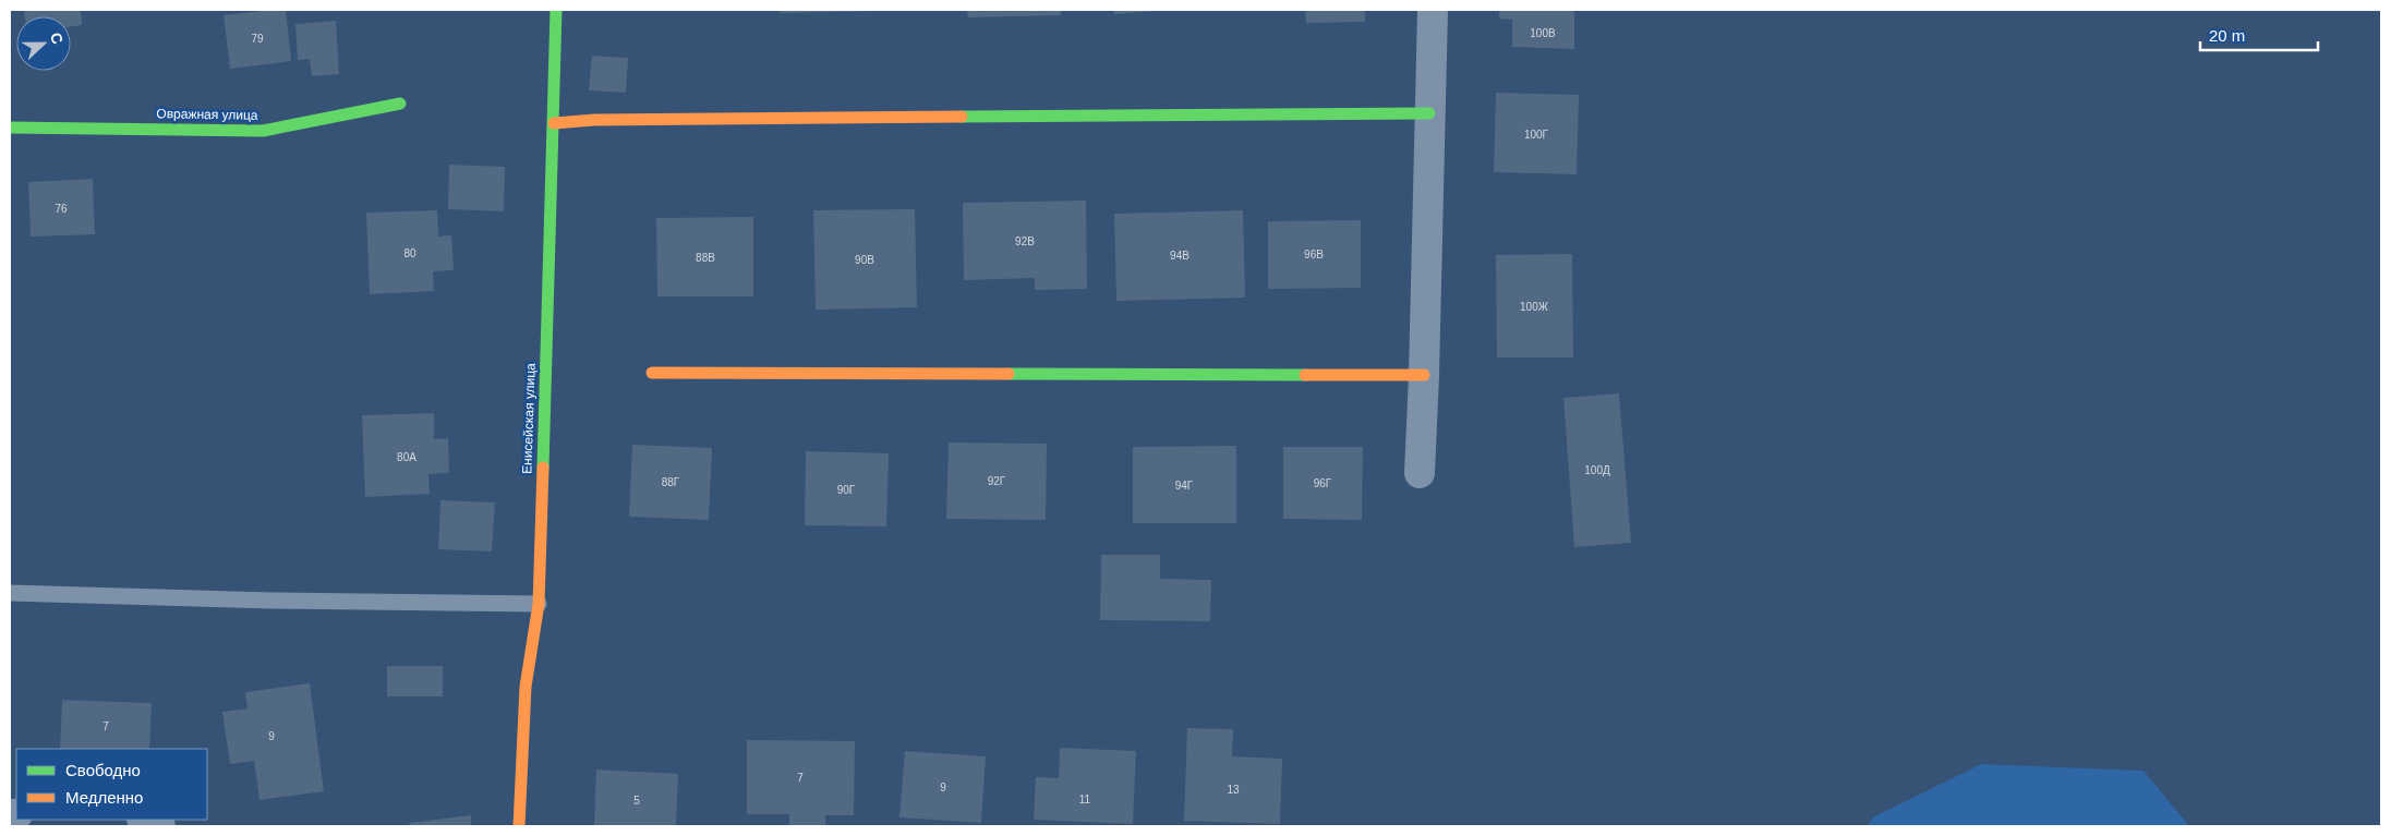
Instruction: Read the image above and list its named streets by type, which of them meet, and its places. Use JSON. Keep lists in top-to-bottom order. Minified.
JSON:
{"streets":{"street":["Овражная улица","Енисейская улица"]},"house_numbers":["100В","79","100Г","76","92В","80","96В","94В","88В","90В","100Ж","80А","100Д","92Г","88Г","96Г","94Г","90Г","7","9","7","9","13","11","5"],"legend":["Свободно","Медленно"],"scale_bar":"20 m","north":"right"}
